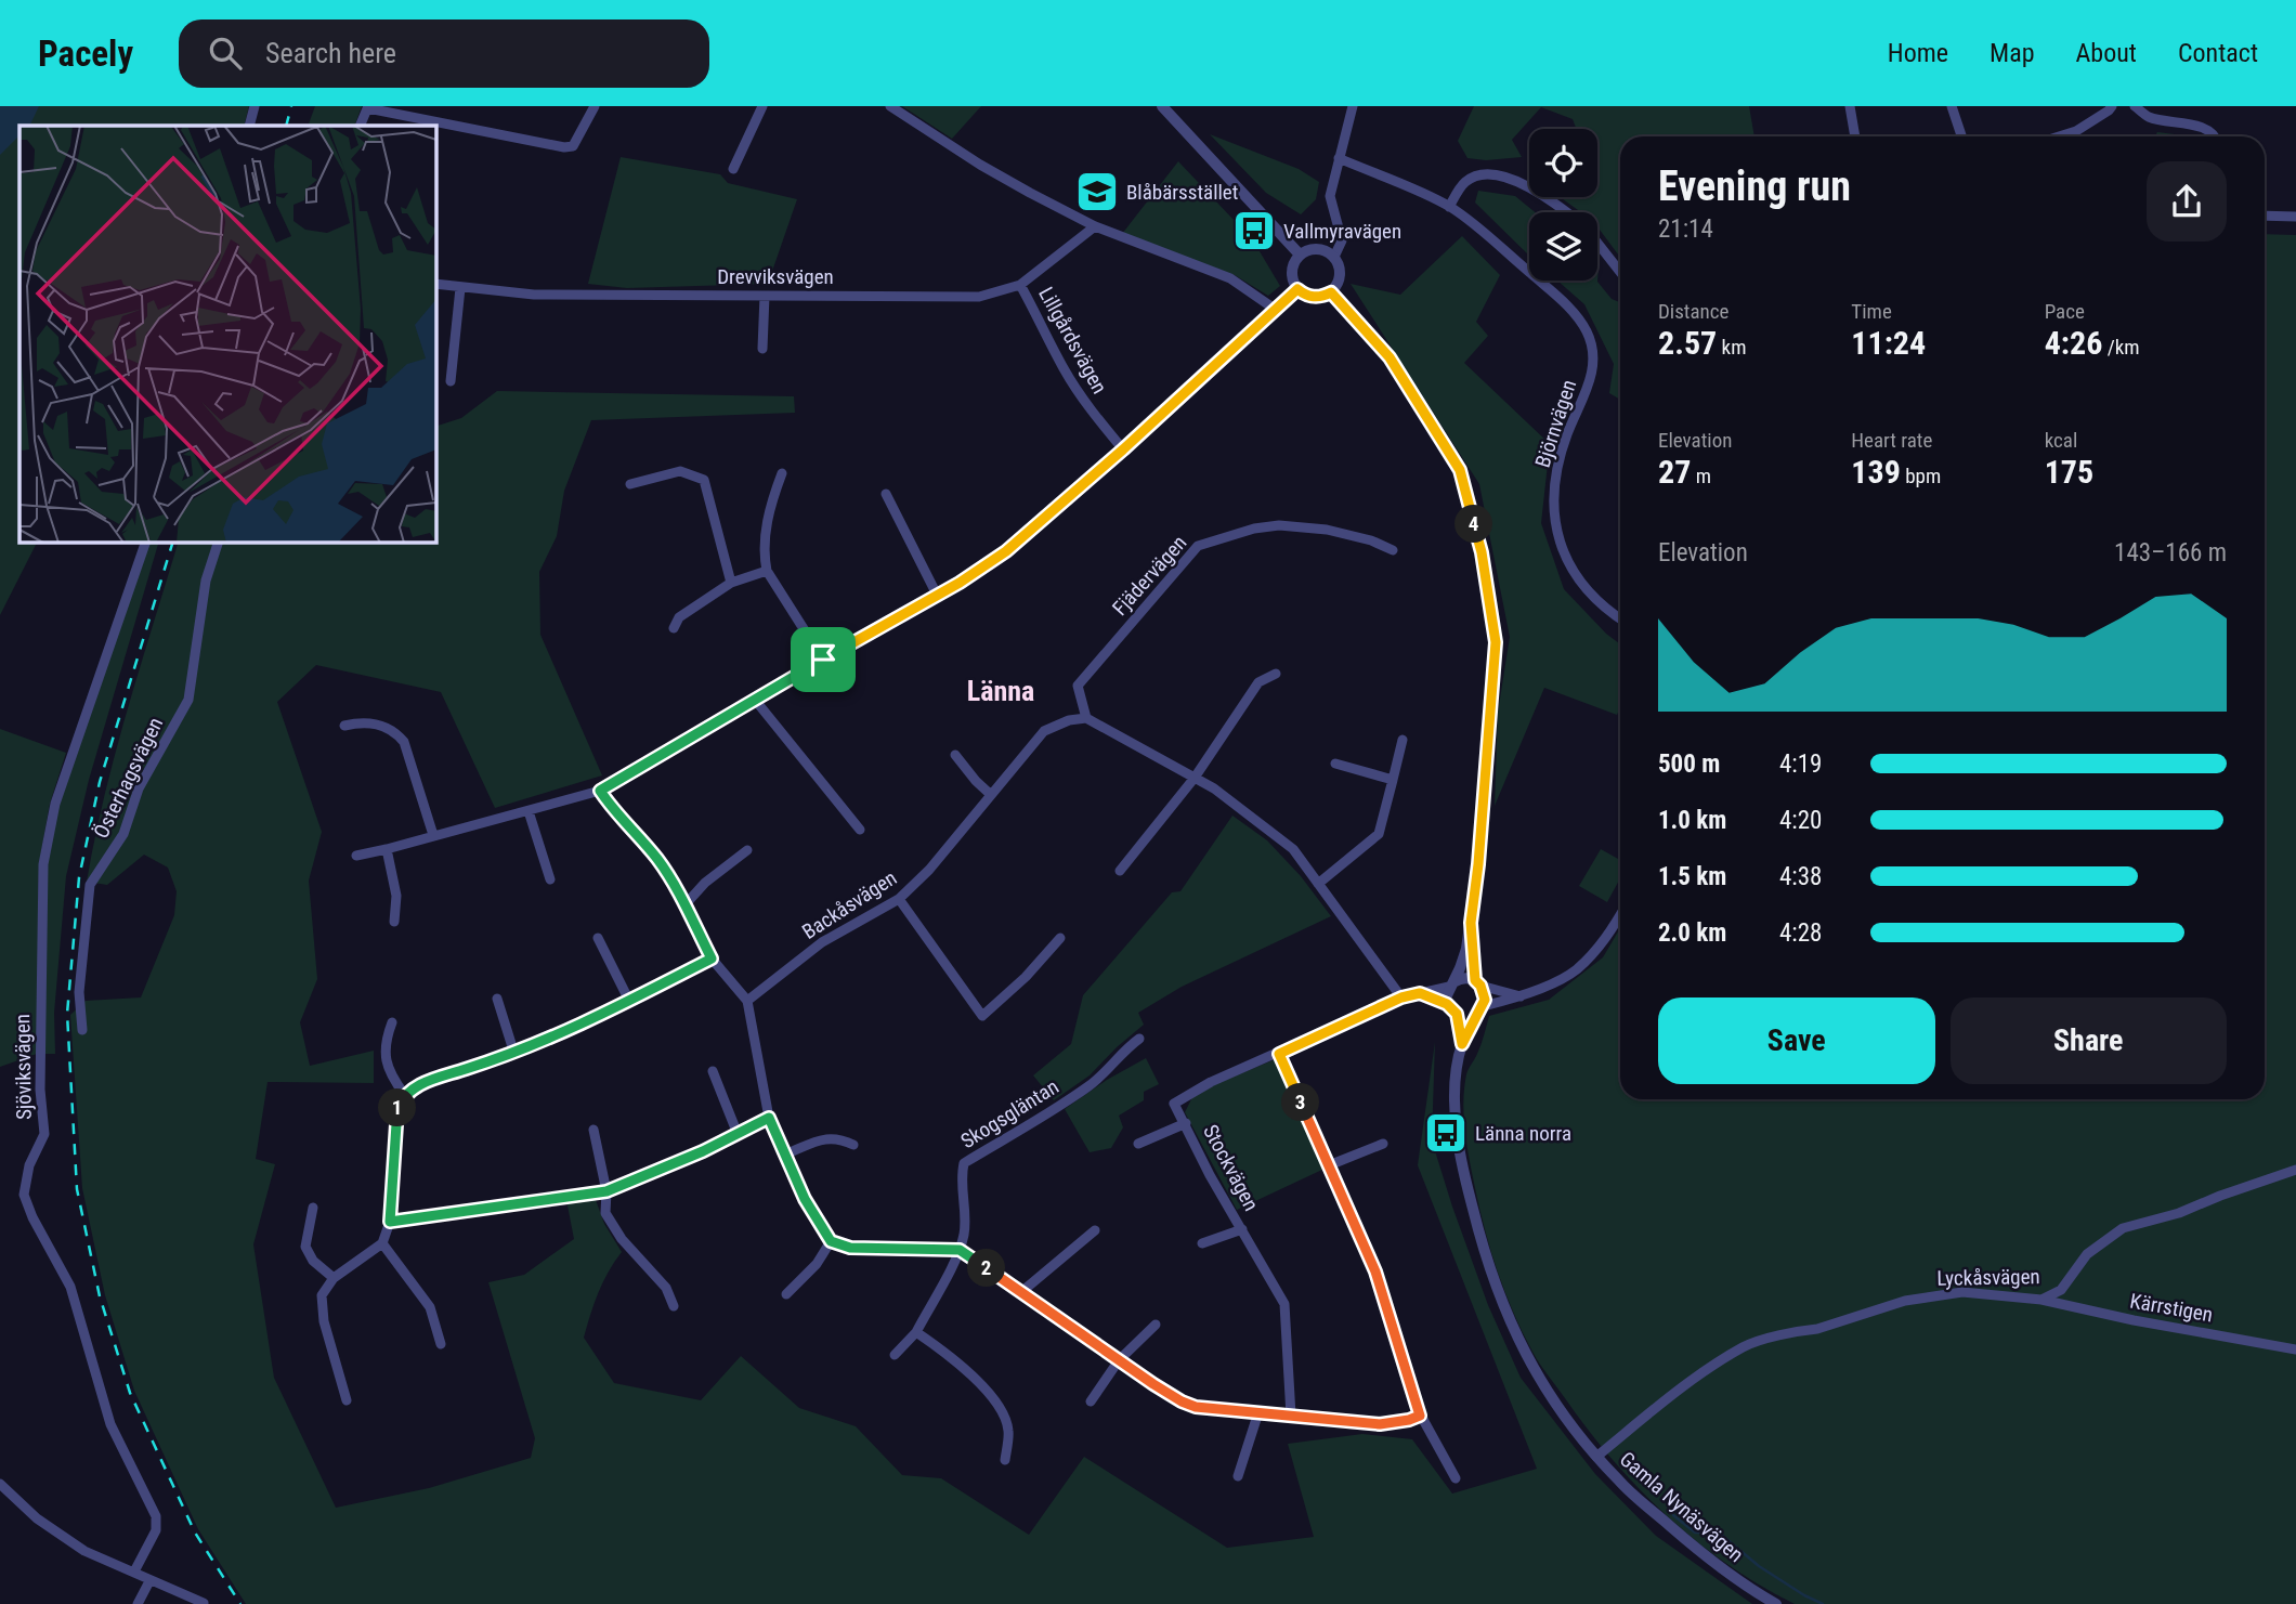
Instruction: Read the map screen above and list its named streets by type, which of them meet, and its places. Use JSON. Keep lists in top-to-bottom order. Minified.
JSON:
{"streets":{"street":["Drevviksvägen","Lillgårdsvägen","Björnvägen","Fjädervägen","Österhagsvägen","Backåsvägen","Sjöviksvägen","Skogsgläntan","Stockvägen","Lyckåsvägen","Kärrstigen","Gamla Nynäsvägen"]},"crossings":[["Drevviksvägen","Lillgårdsvägen"],["Fjädervägen","Backåsvägen"],["Stockvägen","Gamla Nynäsvägen"],["Lyckåsvägen","Kärrstigen"],["Lyckåsvägen","Gamla Nynäsvägen"]],"districts":["Länna"],"places":{"school or university":["Blåbärsstället"],"bus stop":["Vallmyravägen","Länna norra"]},"page":{"header":"Pacely","search":"Search here","nav":["Home","Map","About","Contact"],"heading":["Evening run","21:14"],"stats":[["Distance","2.57 km"],["Time","11:24"],["Pace","4:26 /km"],["Elevation","27 m"],["Heart rate","139 bpm"],["kcal","175"]],"pins":["4","3","1","2"],"chart":["Elevation","143–166 m"],"list":[{"name":"500 m","note":"4:19"},{"name":"1.0 km","note":"4:20"},{"name":"1.5 km","note":"4:38"},{"name":"2.0 km","note":"4:28"}],"buttons":["Save","Share"]}}
